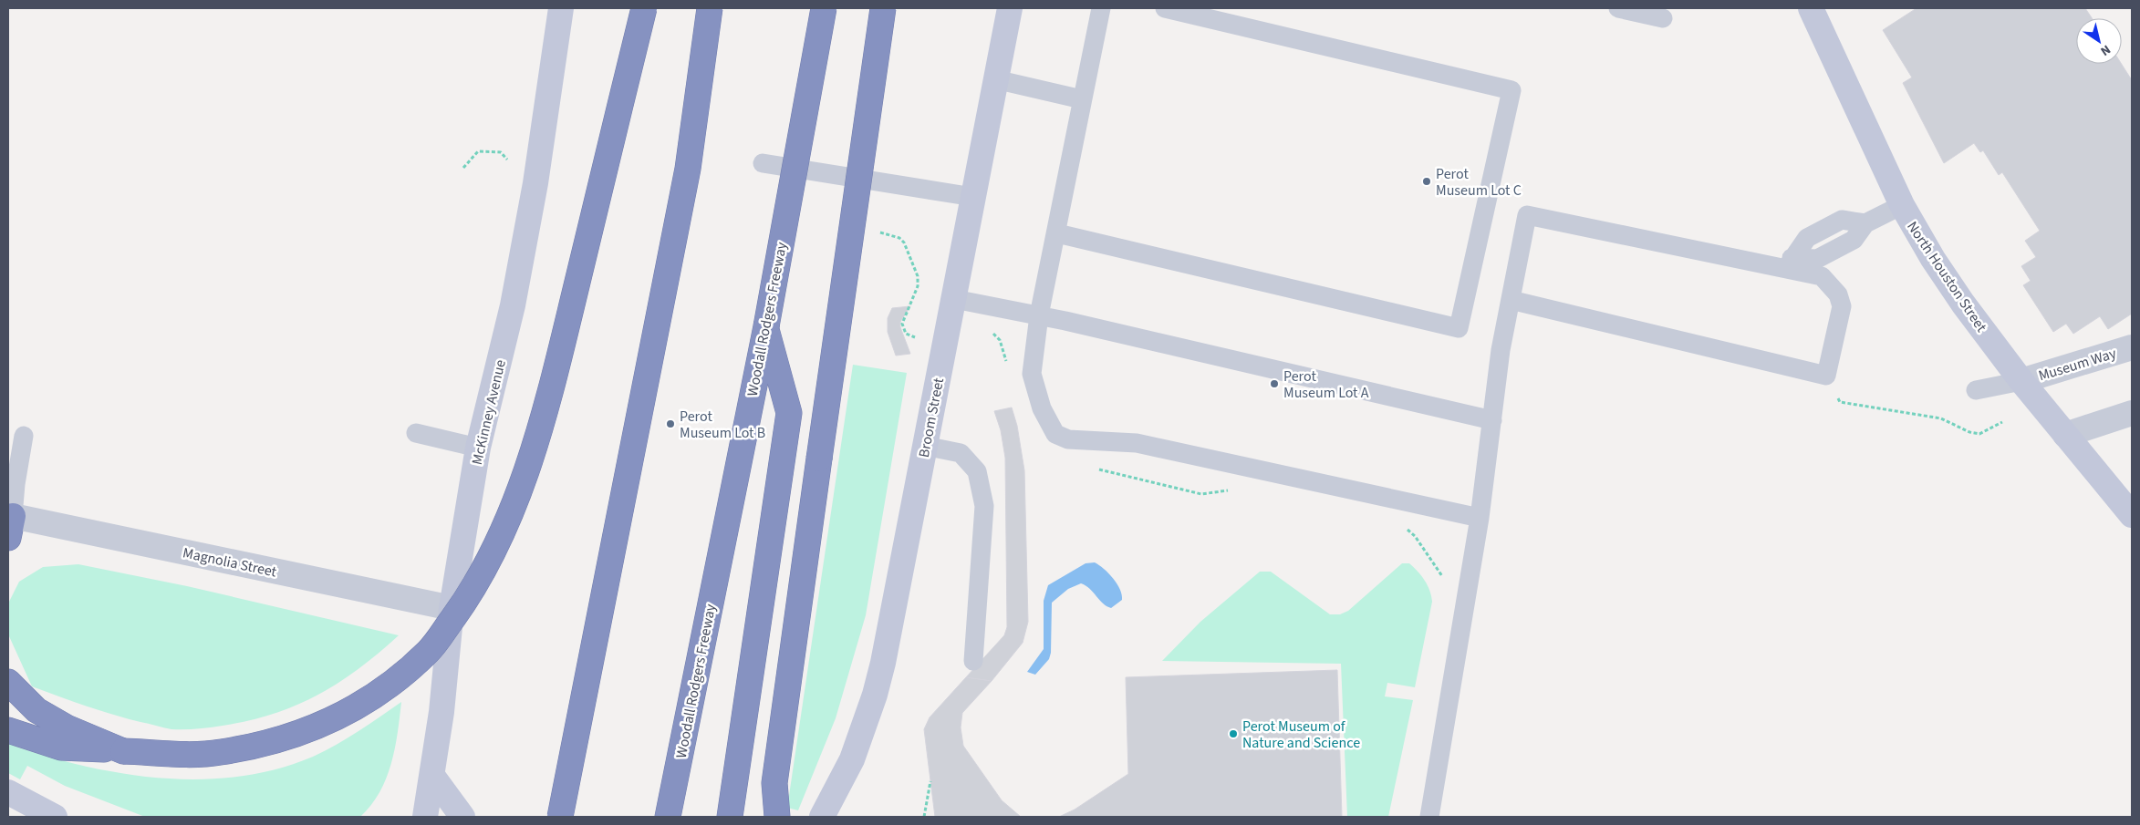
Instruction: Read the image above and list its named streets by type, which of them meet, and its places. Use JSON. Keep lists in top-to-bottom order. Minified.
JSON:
{"streets":{"highway":["Woodall Rodgers Freeway"],"main road":["North Houston Street","McKinney Avenue","Broom Street"],"street":["Museum Way","Magnolia Street"]},"crossings":[["North Houston Street","Museum Way"],["McKinney Avenue","Magnolia Street"]],"places":["Perot Museum Lot C","Perot Museum Lot A","Perot Museum Lot B","Perot Museum of Nature and Science"],"north":"bottom right"}
